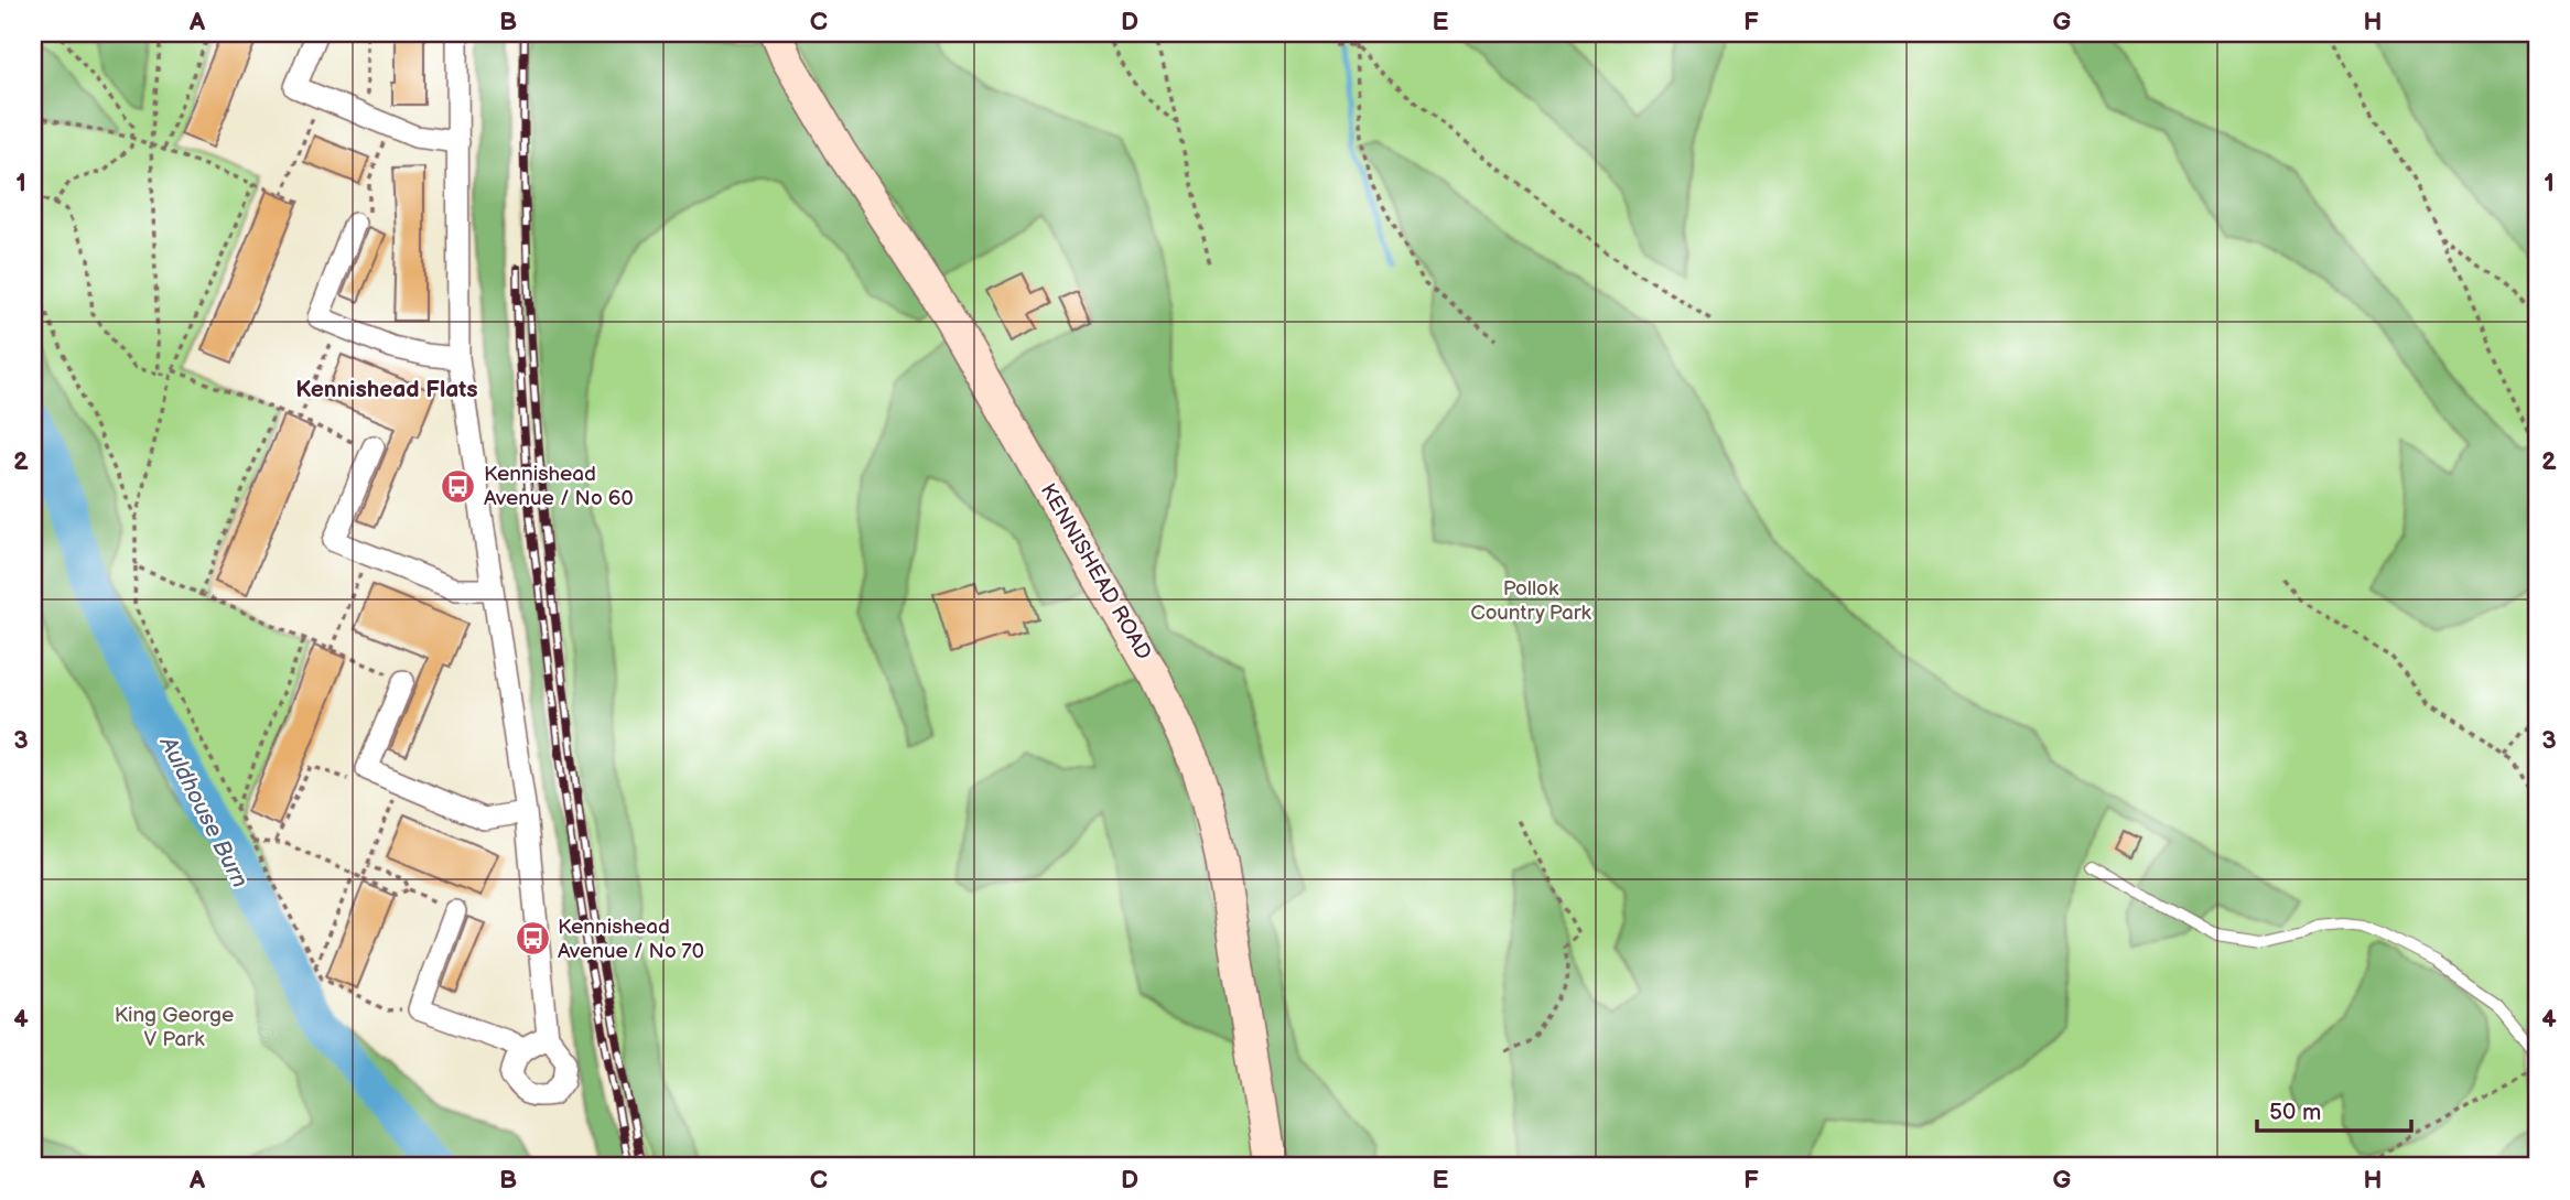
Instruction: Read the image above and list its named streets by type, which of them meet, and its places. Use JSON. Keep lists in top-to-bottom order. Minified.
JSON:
{"streets":{"street":["KENNISHEAD ROAD"]},"districts":["Kennishead Flats"],"water":["Auldhouse Burn"],"parks":["Pollok Country Park","King George V Park"],"places":{"bus stop":["Kennishead Avenue / No 60","Kennishead Avenue / No 70"]},"scale_bar":"50 m","grid":{"columns":["A","B","C","D","E","F","G","H"],"rows":["1","2","3","4"]}}
